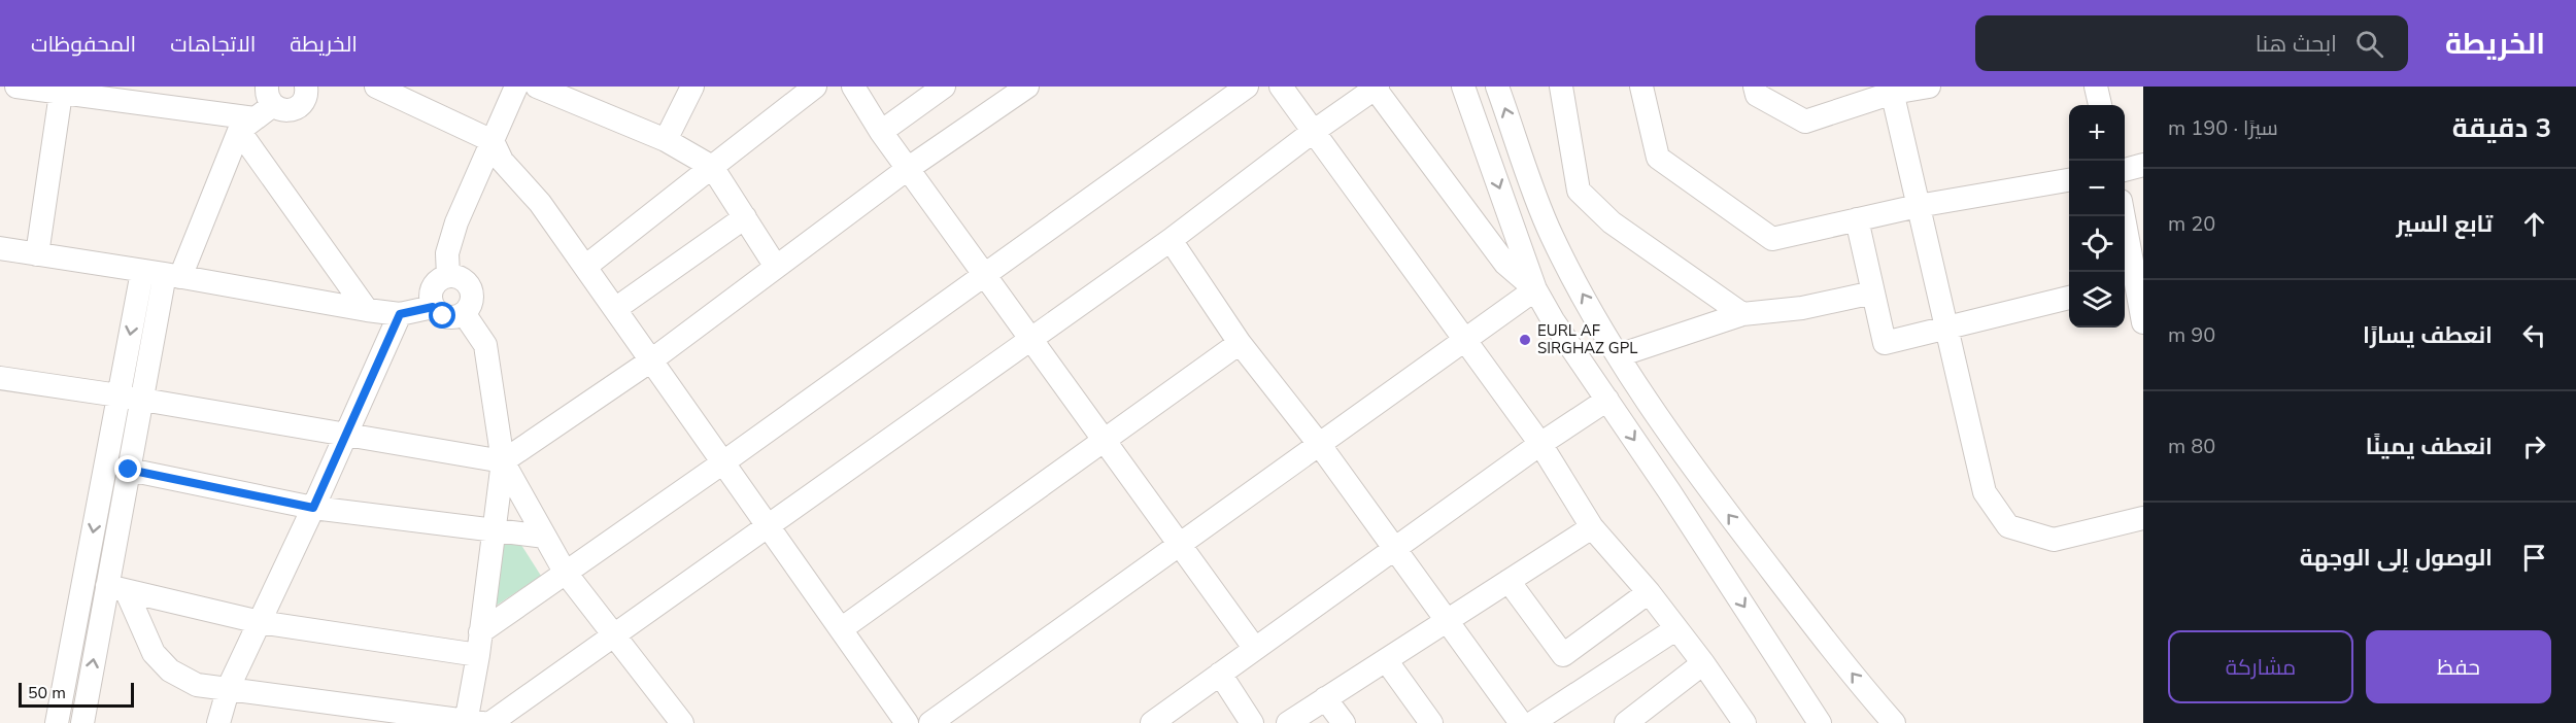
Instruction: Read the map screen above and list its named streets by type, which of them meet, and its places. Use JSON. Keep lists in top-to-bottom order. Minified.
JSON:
{"places":["EURL AF SIRGHAZ GPL"],"scale_bar":"50 m","page":{"header":"الخريطة","search":"ابحث هنا","nav":["الخريطة","الاتجاهات","المحفوظات"],"heading":["3 دقيقة","سيرًا · 190 m"],"map_buttons":["+","−"],"list":[["تابع السير","20 m"],["انعطف يسارًا","90 m"],["انعطف يمينًا","80 m"],"الوصول إلى الوجهة"],"buttons":["حفظ","مشاركة"],"scale":"50 m"}}
